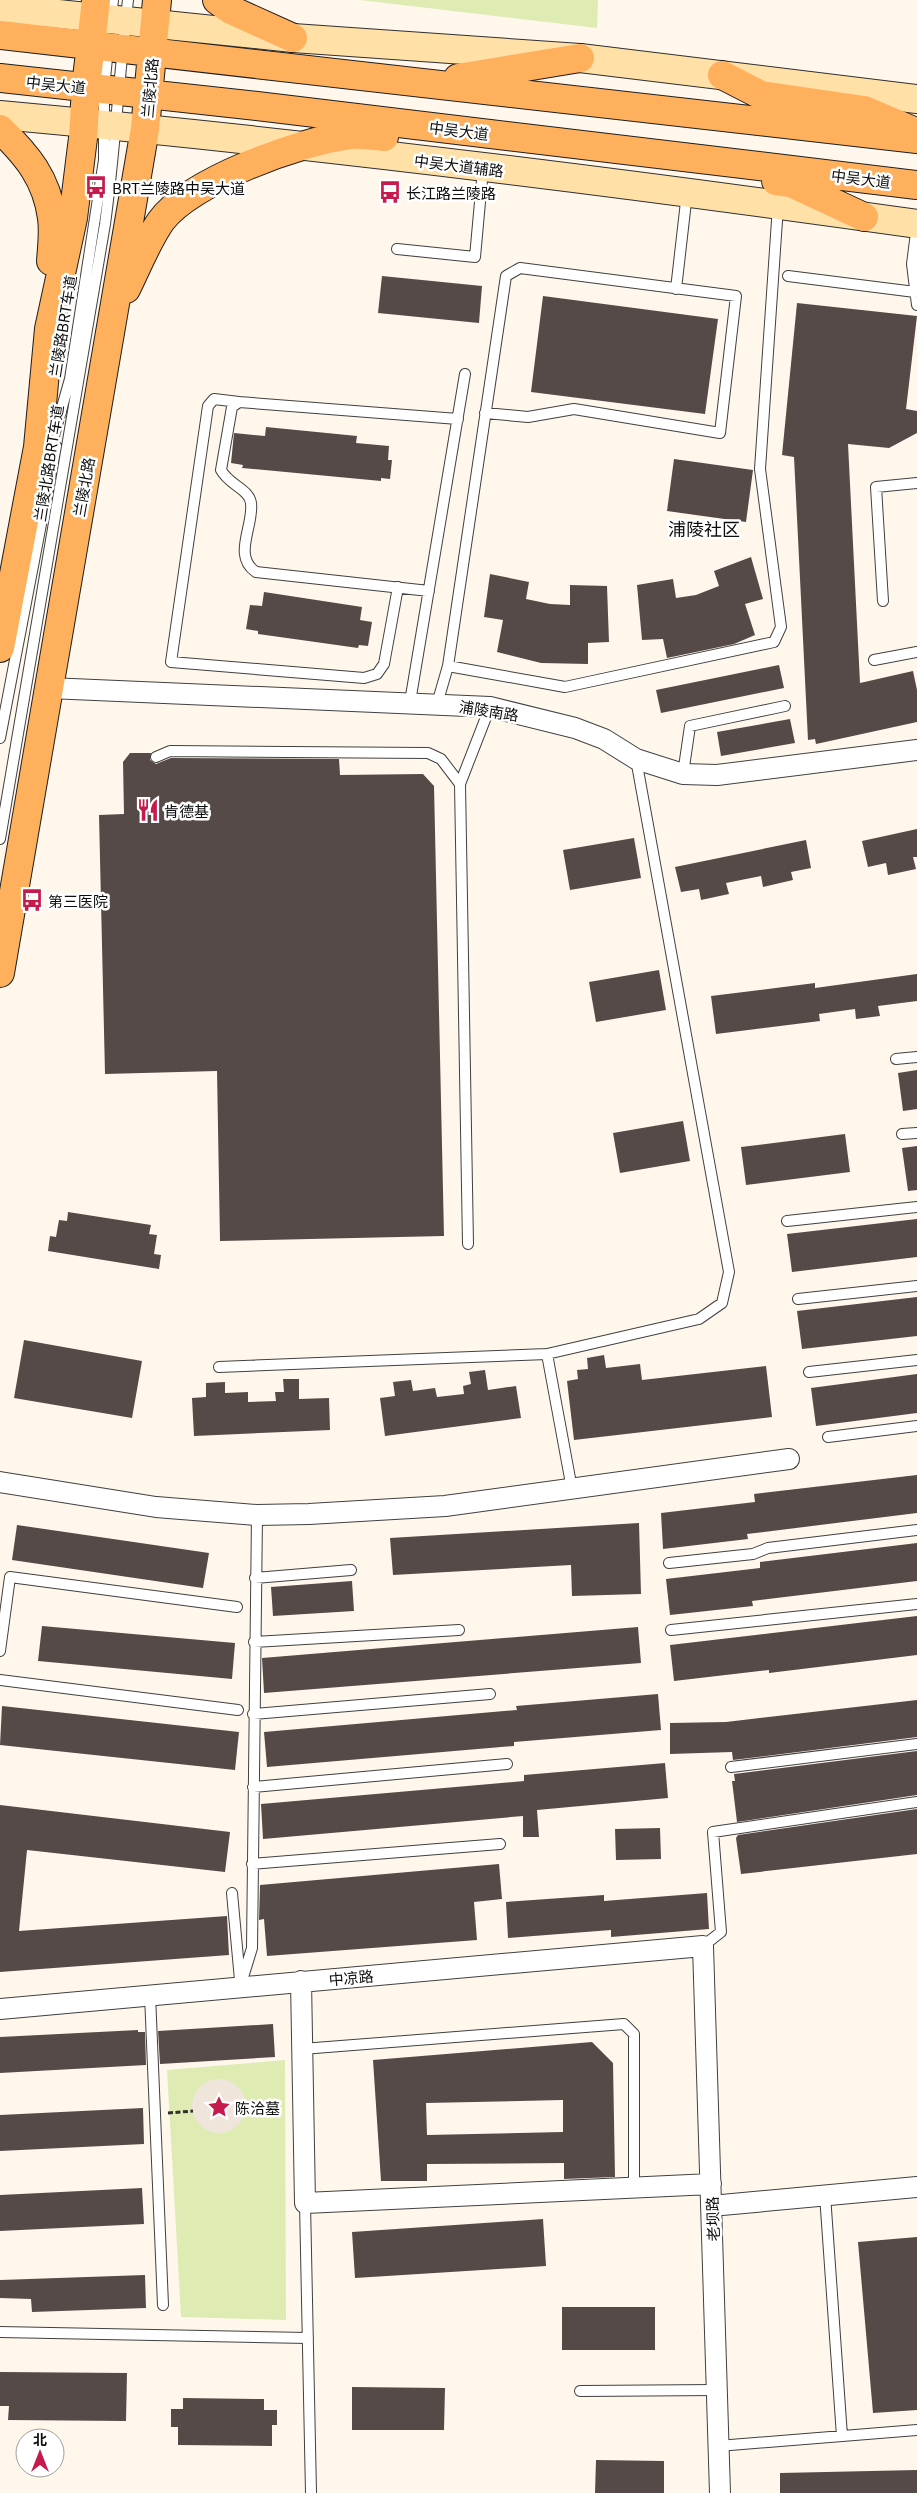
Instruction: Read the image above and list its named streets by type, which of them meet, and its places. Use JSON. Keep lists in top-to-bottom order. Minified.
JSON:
{"streets":{"main road":["中吴大道","兰陵北路","中吴大道辅路"],"street":["浦陵南路","中凉路","老坝路"],"lane":["兰陵路BRT车道","兰陵北路BRT车道"]},"crossings":[["中吴大道","兰陵北路"],["兰陵北路","中吴大道辅路"],["兰陵北路","浦陵南路"],["中吴大道辅路","兰陵路BRT车道"],["中吴大道辅路","兰陵北路BRT车道"],["兰陵路BRT车道","兰陵北路BRT车道"],["中凉路","老坝路"]],"districts":["浦陵社区"],"places":{"bus stop":["BRT兰陵路中吴大道","长江路兰陵路","第三医院"],"restaurant":["肯德基"],"place":["陈洽墓"]},"north":"top"}
